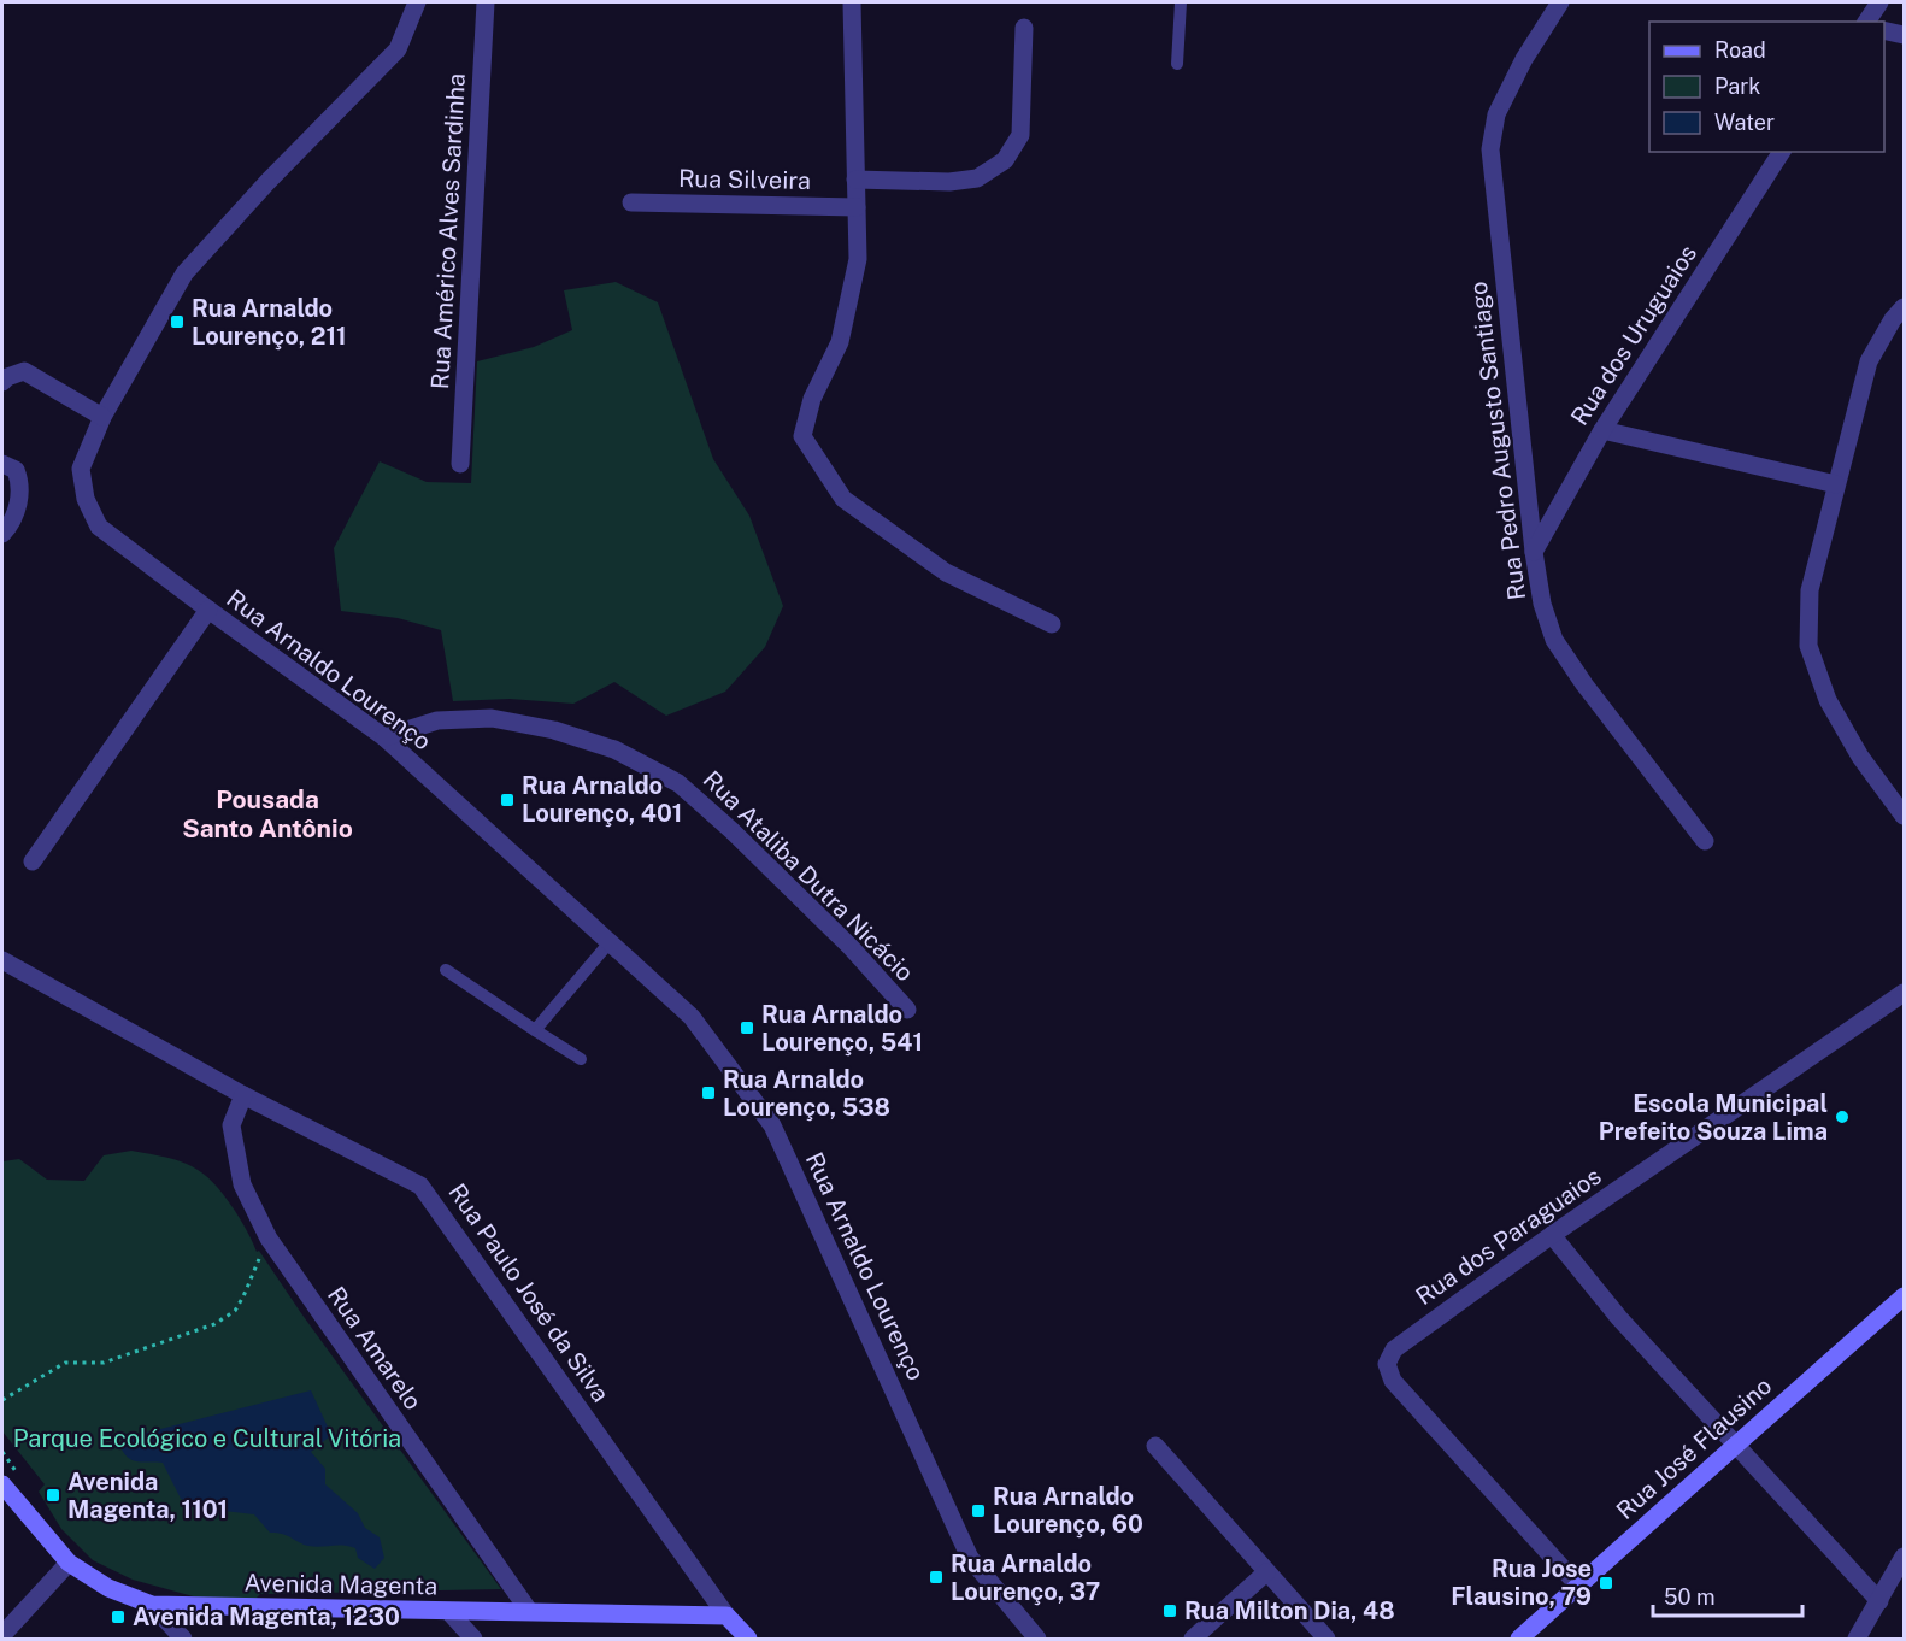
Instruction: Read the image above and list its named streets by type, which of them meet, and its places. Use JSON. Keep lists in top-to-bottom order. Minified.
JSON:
{"streets":{"street":["Rua Silveira","Rua Américo Alves Sardinha","Rua dos Uruguaios","Rua Pedro Augusto Santiago","Rua Arnaldo Lourenço","Rua Ataliba Dutra Nicácio","Rua dos Paraguaios","Rua Paulo José da Silva","Rua Amarelo","Rua José Flausino","Avenida Magenta"]},"crossings":[["Rua dos Uruguaios","Rua Pedro Augusto Santiago"],["Rua Arnaldo Lourenço","Rua Ataliba Dutra Nicácio"],["Rua dos Paraguaios","Rua José Flausino"],["Rua Paulo José da Silva","Rua Amarelo"],["Rua Paulo José da Silva","Avenida Magenta"],["Rua Amarelo","Avenida Magenta"]],"districts":["Pousada Santo Antônio"],"parks":["Parque Ecológico e Cultural Vitória"],"places":{"transit":["Rua Arnaldo Lourenço, 211","Rua Arnaldo Lourenço, 401","Rua Arnaldo Lourenço, 541","Rua Arnaldo Lourenço, 538","Avenida Magenta, 1101","Rua Arnaldo Lourenço, 60","Rua Arnaldo Lourenço, 37","Rua Jose Flausino, 79","Rua Milton Dia, 48","Avenida Magenta, 1230"],"other":["Escola Municipal Prefeito Souza Lima"]},"legend":["Road","Park","Water"],"scale_bar":"50 m"}
